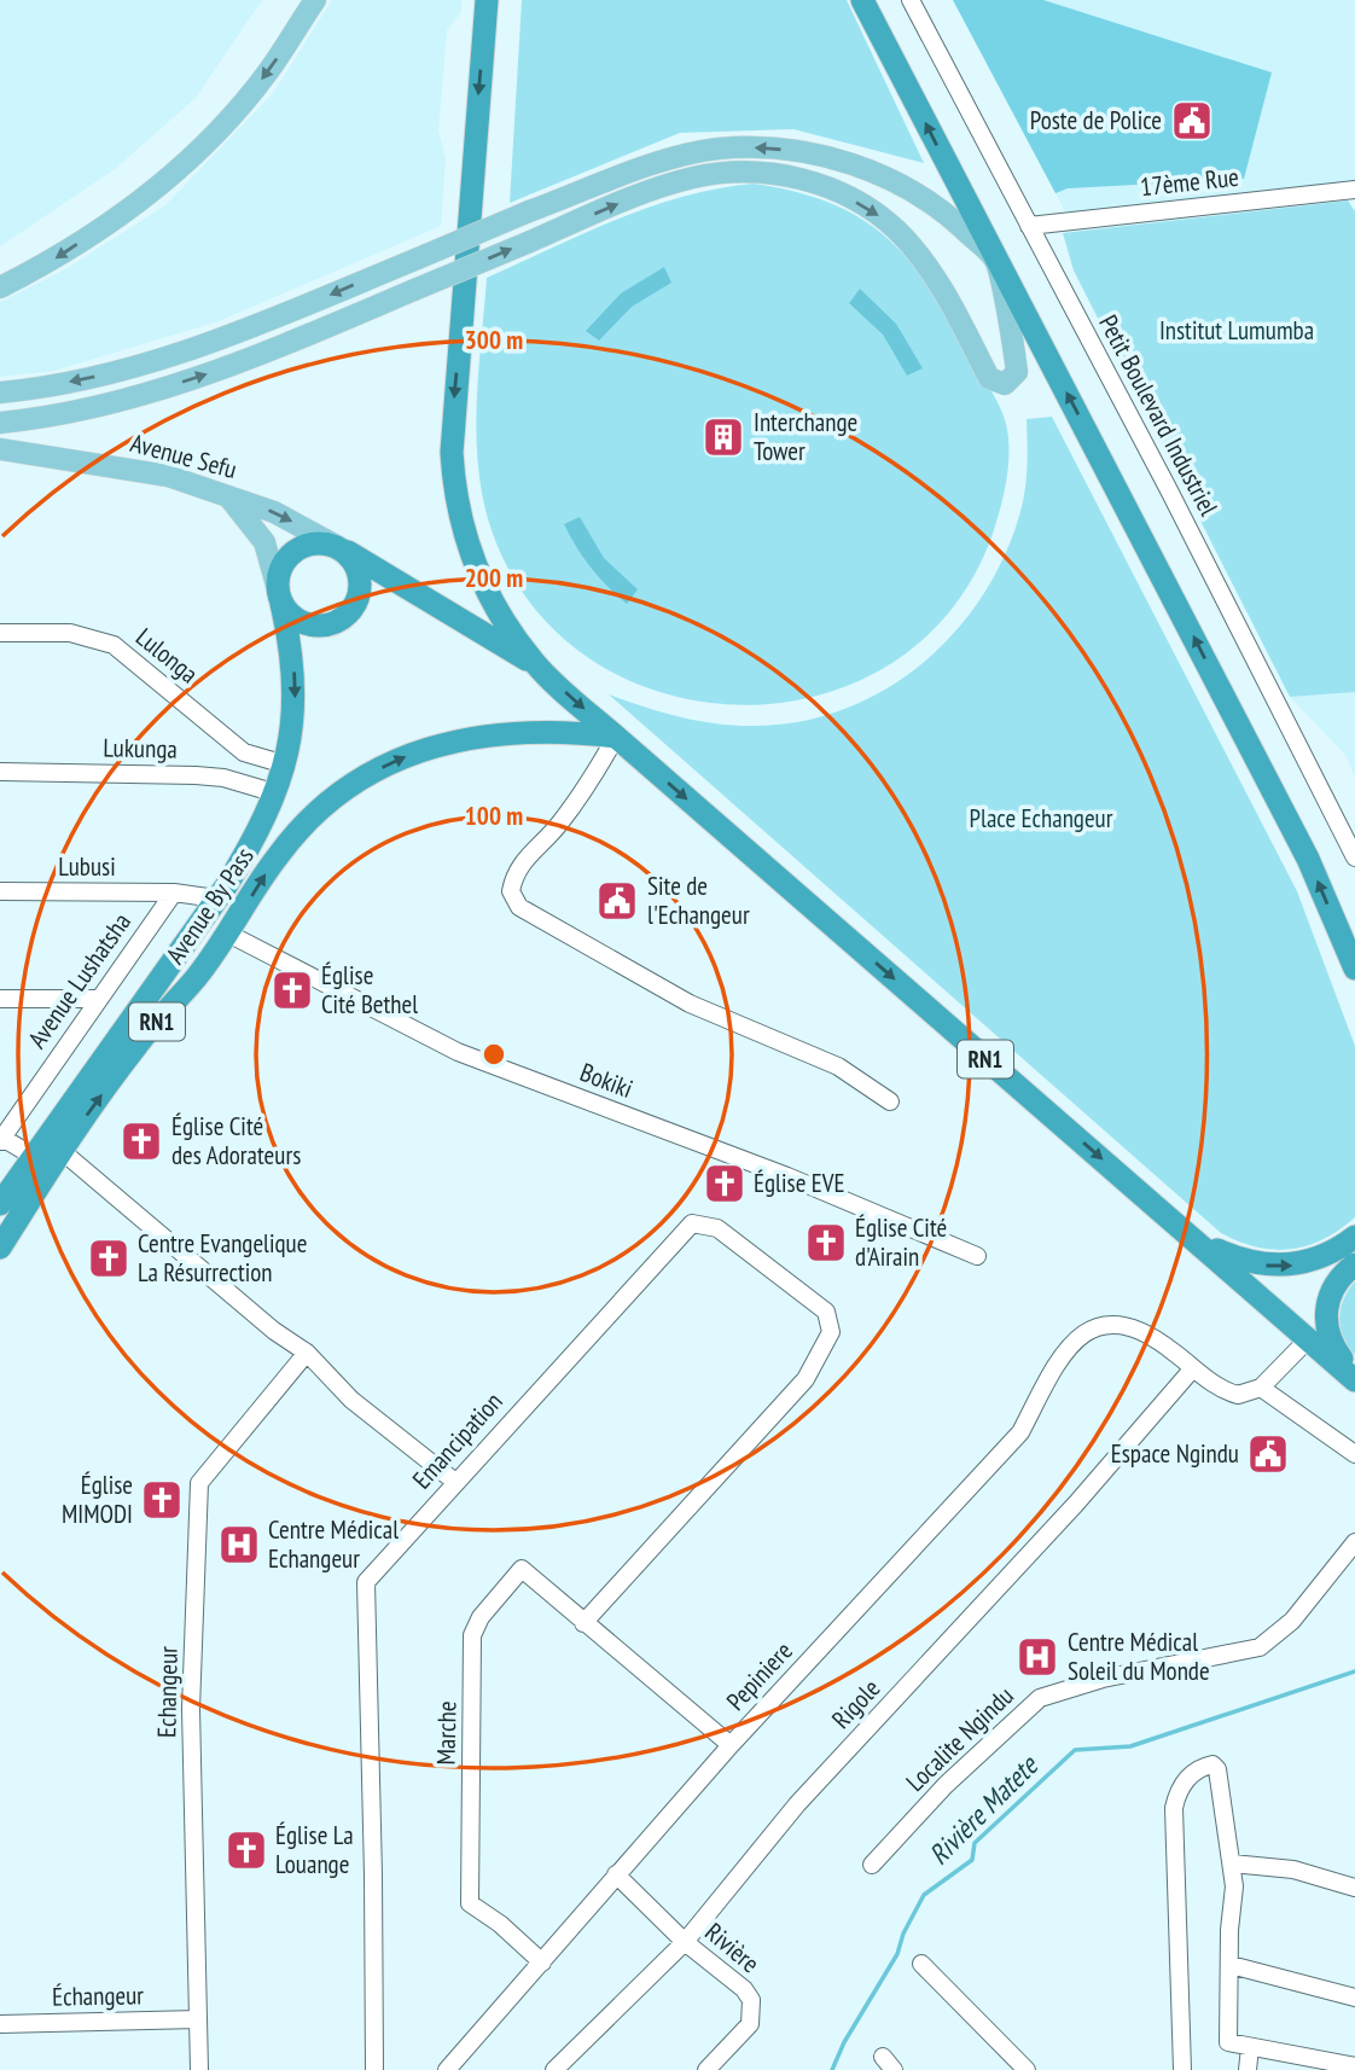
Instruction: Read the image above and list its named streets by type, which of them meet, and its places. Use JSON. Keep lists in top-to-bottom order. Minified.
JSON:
{"streets":{"highway":["Avenue By Pass","RN1"],"main road":["Avenue Sefu"],"street":["17ème Rue","Petit Boulevard Industriel","Lulonga","Lukunga","Lubusi","Avenue Lushatsha","Bokiki","Emancipation","Pepiniere","Echangeur","Rigole","Marche","Localite Ngindu","Rivière","Échangeur"]},"crossings":[["17ème Rue","Petit Boulevard Industriel"],["Avenue Sefu","RN1"],["Lulonga","RN1"],["Lukunga","Avenue By Pass"],["Lukunga","RN1"],["Lubusi","Avenue By Pass"],["Lubusi","Avenue Lushatsha"],["Avenue By Pass","RN1"],["Avenue By Pass","Bokiki"],["Emancipation","Marche"],["Pepiniere","Rigole"],["Pepiniere","Marche"],["Pepiniere","Rivière"],["Echangeur","Échangeur"],["Rigole","Rivière"]],"one_way":["Avenue Sefu"],"water":["Rivière Matete"],"parks":["Institut Lumumba","Place Echangeur"],"places":{"public building":["Poste de Police","Site de l'Echangeur","Espace Ngindu"],"building":["Interchange Tower"],"church":["Église Cité Bethel","Église Cité des Adorateurs","Église EVE","Église Cité d'Airain","Centre Evangelique La Résurrection","Église MIMODI","Église La Louange"],"hospital":["Centre Médical Echangeur","Centre Médical Soleil du Monde"]},"rings":["300 m","200 m","100 m"]}
